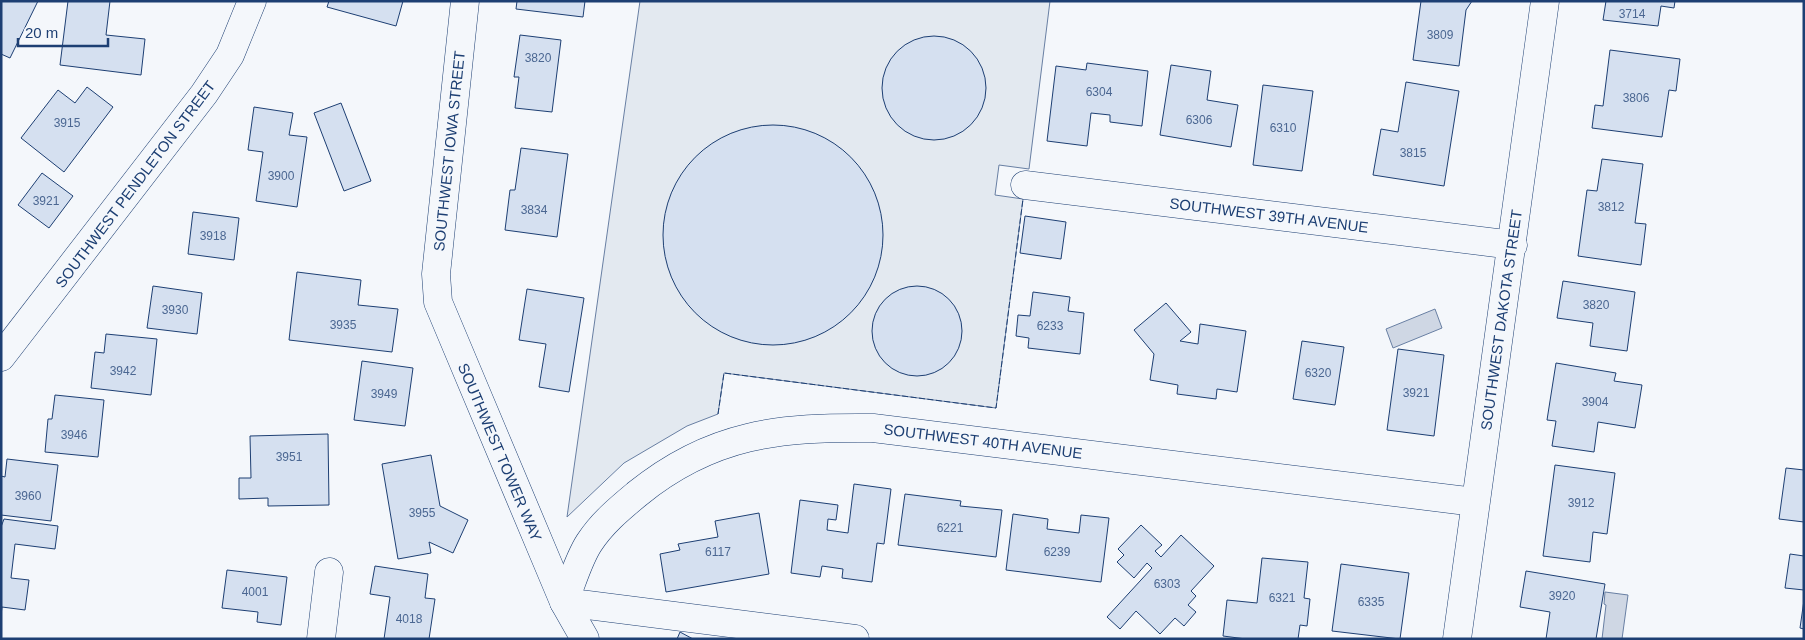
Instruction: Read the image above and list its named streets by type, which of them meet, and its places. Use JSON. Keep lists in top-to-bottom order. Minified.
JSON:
{"streets":{"street":["SOUTHWEST IOWA STREET","SOUTHWEST PENDLETON STREET","SOUTHWEST 39TH AVENUE","SOUTHWEST DAKOTA STREET","SOUTHWEST 40TH AVENUE","SOUTHWEST TOWER WAY"]},"crossings":[["SOUTHWEST IOWA STREET","SOUTHWEST TOWER WAY"],["SOUTHWEST 39TH AVENUE","SOUTHWEST DAKOTA STREET"],["SOUTHWEST DAKOTA STREET","SOUTHWEST 40TH AVENUE"],["SOUTHWEST 40TH AVENUE","SOUTHWEST TOWER WAY"]],"house_numbers":["3714","3809","3820","6304","3806","6306","3915","6310","3815","3900","3921","3812","3834","3918","3820","3930","3935","6233","3942","6320","3921","3949","3904","3946","3951","3960","3912","3955","6221","6117","6239","6303","4001","3920","6321","6335","4018"],"scale_bar":"20 m"}
